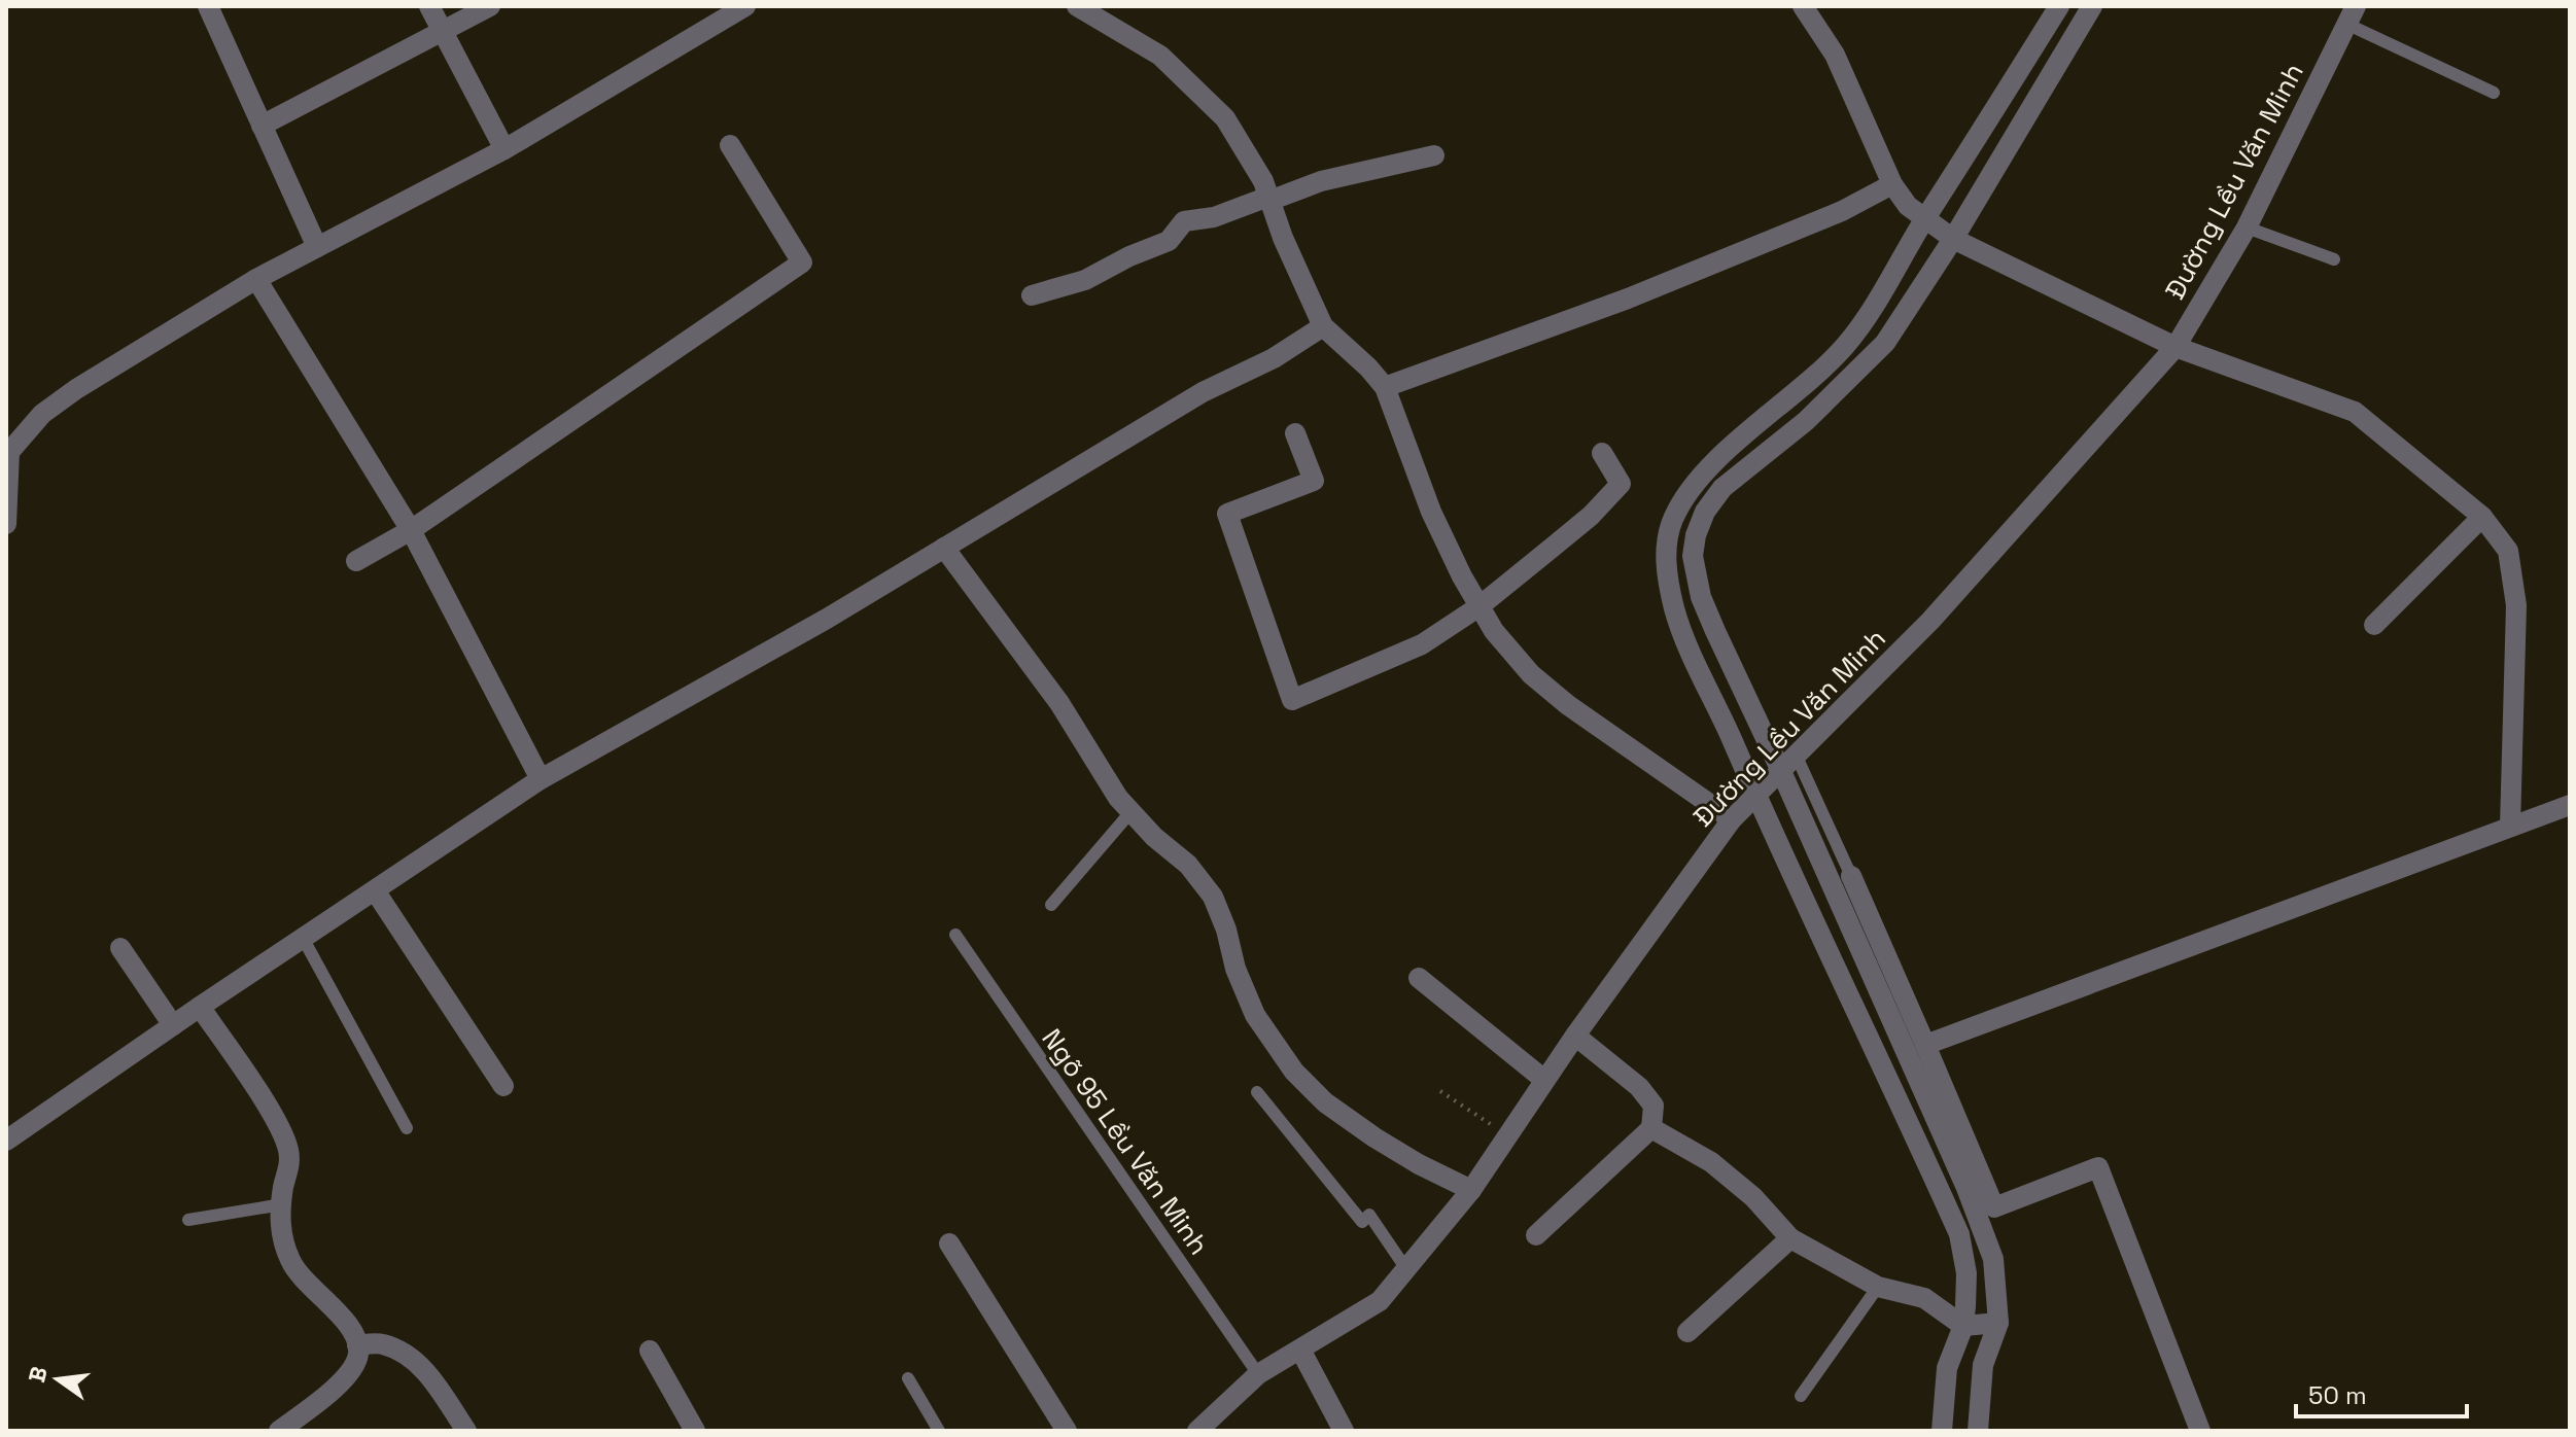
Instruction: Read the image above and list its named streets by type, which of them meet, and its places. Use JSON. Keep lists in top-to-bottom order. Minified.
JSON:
{"streets":{"street":["Đường Lều Văn Minh"],"lane":["Ngõ 95 Lều Văn Minh"]},"crossings":[["Đường Lều Văn Minh","Ngõ 95 Lều Văn Minh"]],"scale_bar":"50 m","north":"left"}
